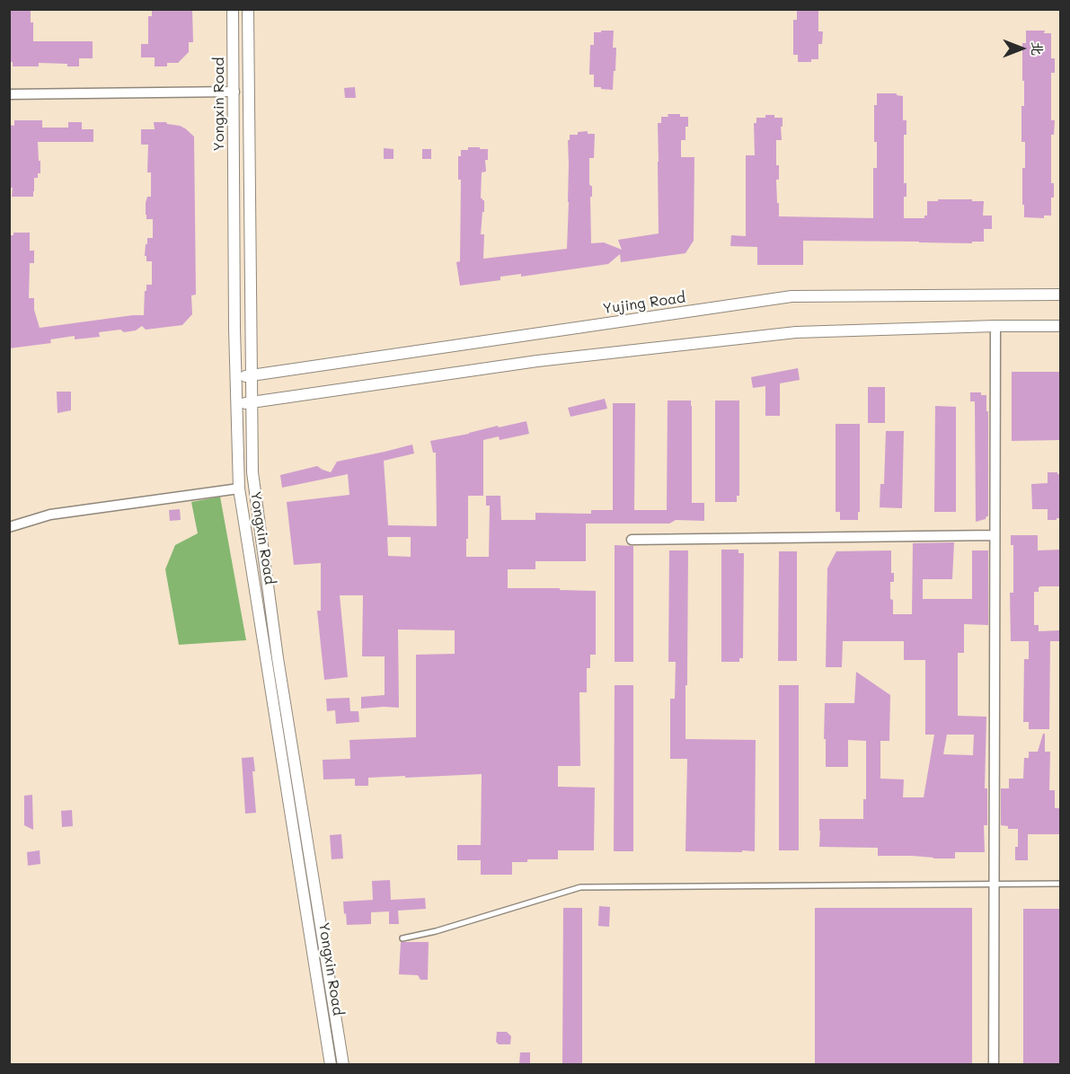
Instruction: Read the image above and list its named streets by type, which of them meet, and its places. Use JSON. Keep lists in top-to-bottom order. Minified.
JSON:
{"streets":{"street":["Yongxin Road","Yujing Road"]},"crossings":[["Yongxin Road","Yujing Road"]],"north":"right"}
